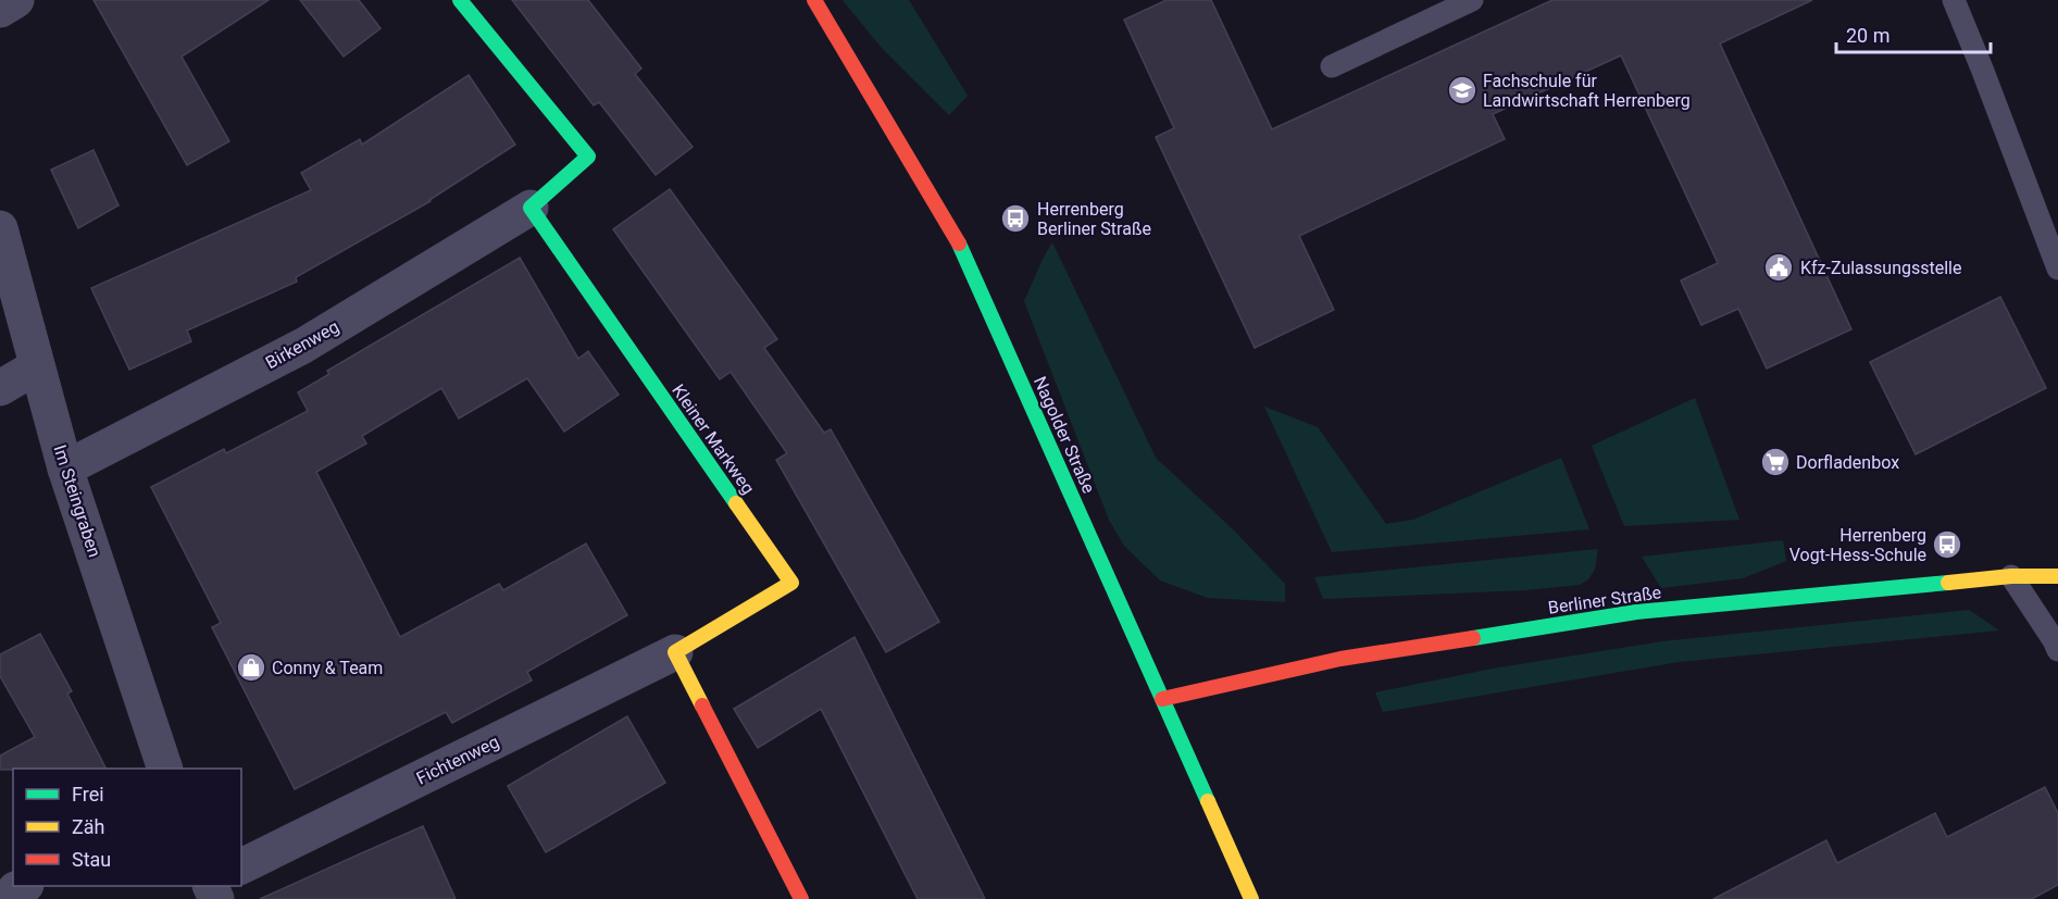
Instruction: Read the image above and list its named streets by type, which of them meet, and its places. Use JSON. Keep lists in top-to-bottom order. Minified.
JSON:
{"streets":{"street":["Birkenweg","Nagolder Straße","Kleiner Markweg","Im Steingraben","Berliner Straße","Fichtenweg"]},"crossings":[["Birkenweg","Kleiner Markweg"],["Birkenweg","Im Steingraben"],["Nagolder Straße","Berliner Straße"],["Kleiner Markweg","Fichtenweg"]],"places":{"school or university":["Fachschule für Landwirtschaft Herrenberg"],"bus stop":["Herrenberg Berliner Straße","Herrenberg Vogt-Hess-Schule"],"public building":["Kfz-Zulassungsstelle"],"supermarket":["Dorfladenbox"],"shop":["Conny & Team"]},"legend":["Frei","Zäh","Stau"],"scale_bar":"20 m"}
